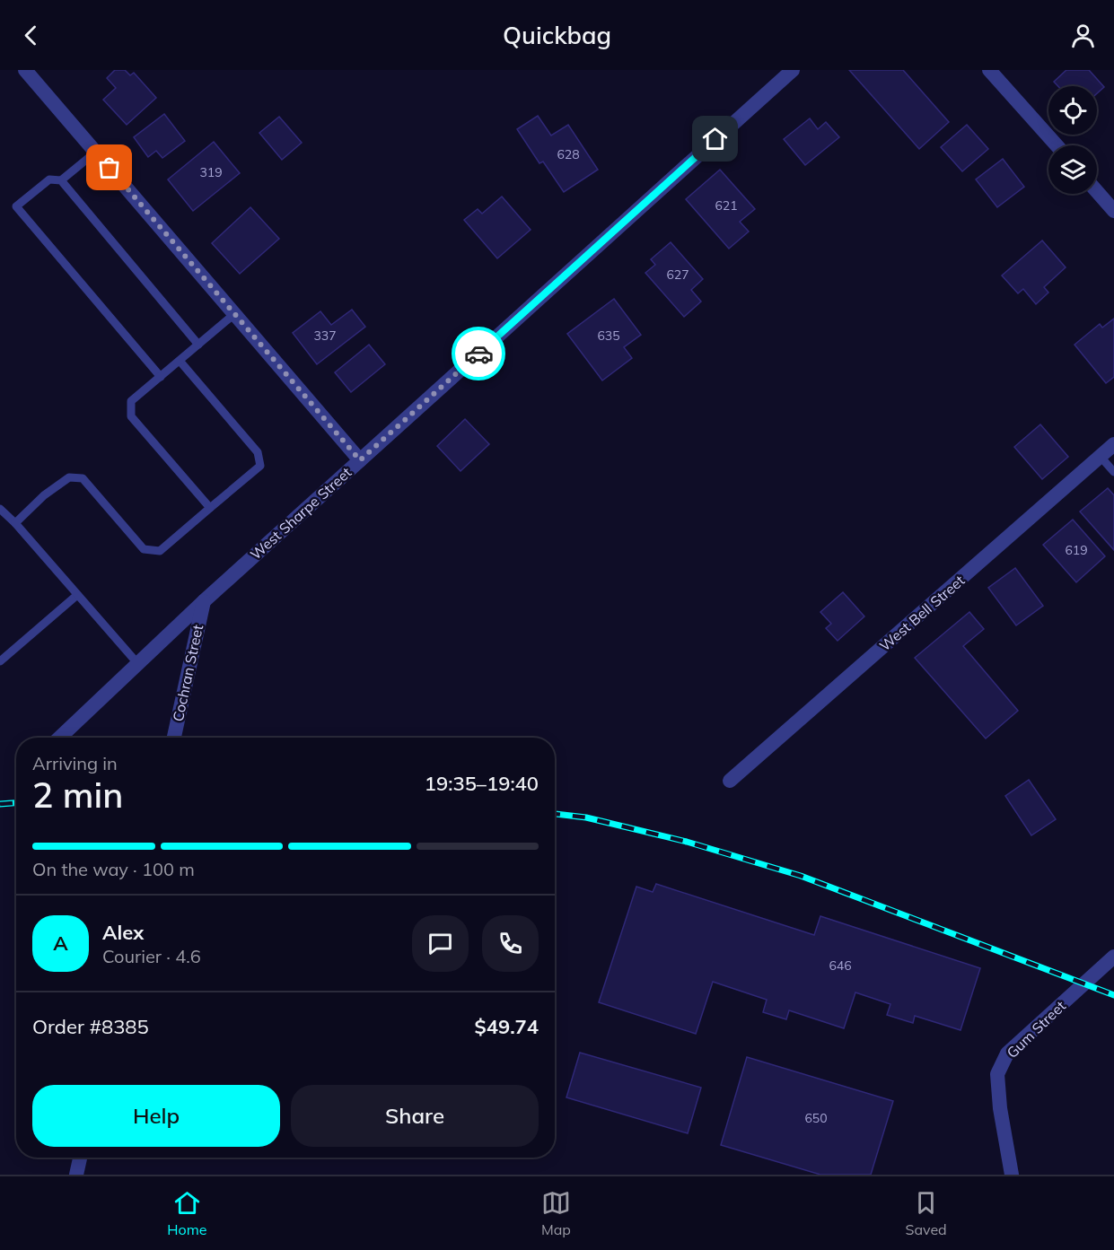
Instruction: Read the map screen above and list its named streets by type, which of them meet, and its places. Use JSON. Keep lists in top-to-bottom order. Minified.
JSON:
{"streets":{"street":["West Sharpe Street","West Bell Street","Cochran Street","Gum Street"]},"crossings":[["West Sharpe Street","Cochran Street"]],"house_numbers":["628","319","621","627","337","635","619","646","650"],"page":{"header":"Quickbag","heading":["2 min","Arriving in","19:35–19:40"],"panel":["Alex","Courier · 4.6","Order #8385","$49.74"],"bar":"On the way · 100 m","round":"A","buttons":["Help","Share"],"tabs":["Home","Map","Saved"]}}
